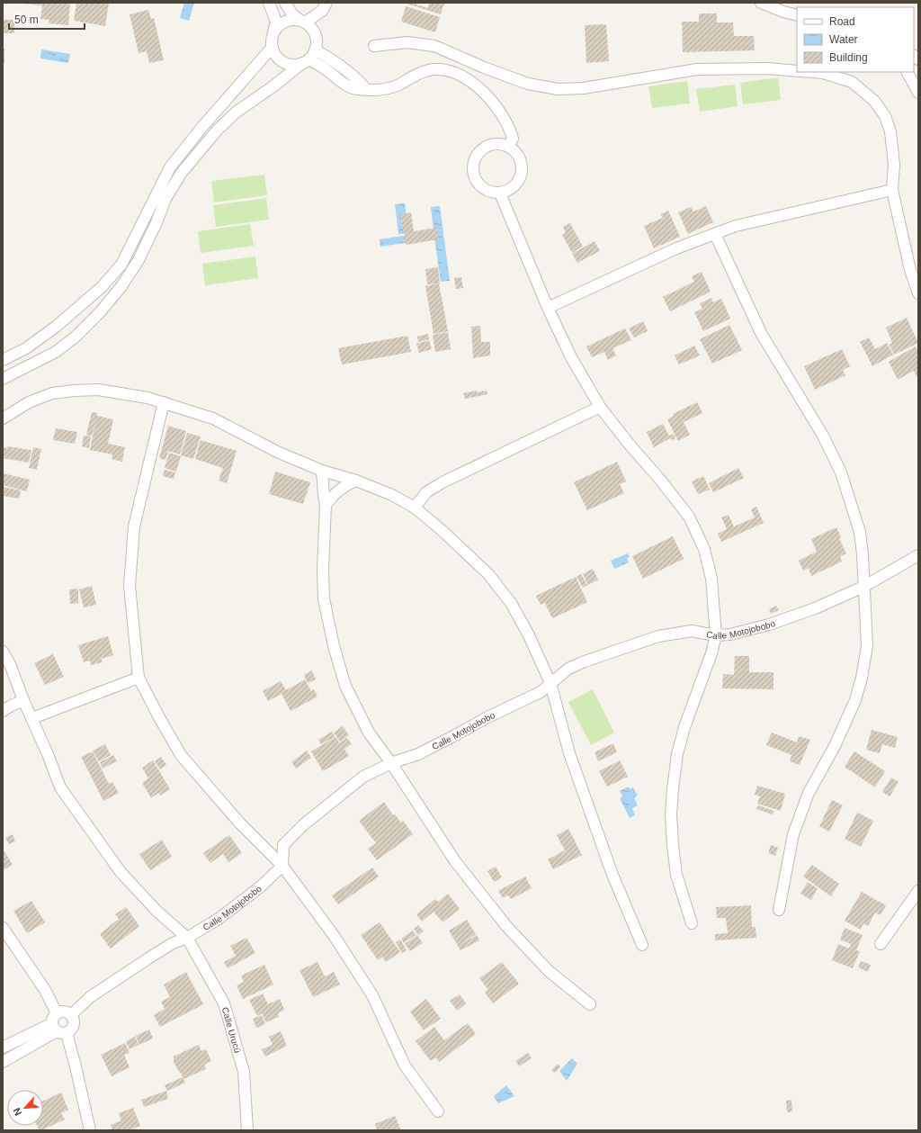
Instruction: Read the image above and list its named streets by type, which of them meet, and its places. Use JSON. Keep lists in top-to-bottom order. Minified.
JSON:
{"streets":{"street":["Calle Motojobobo","Calle Urucú"]},"crossings":[["Calle Motojobobo","Calle Urucú"]],"legend":["Road","Water","Building"],"scale_bar":"50 m","north":"bottom left"}
